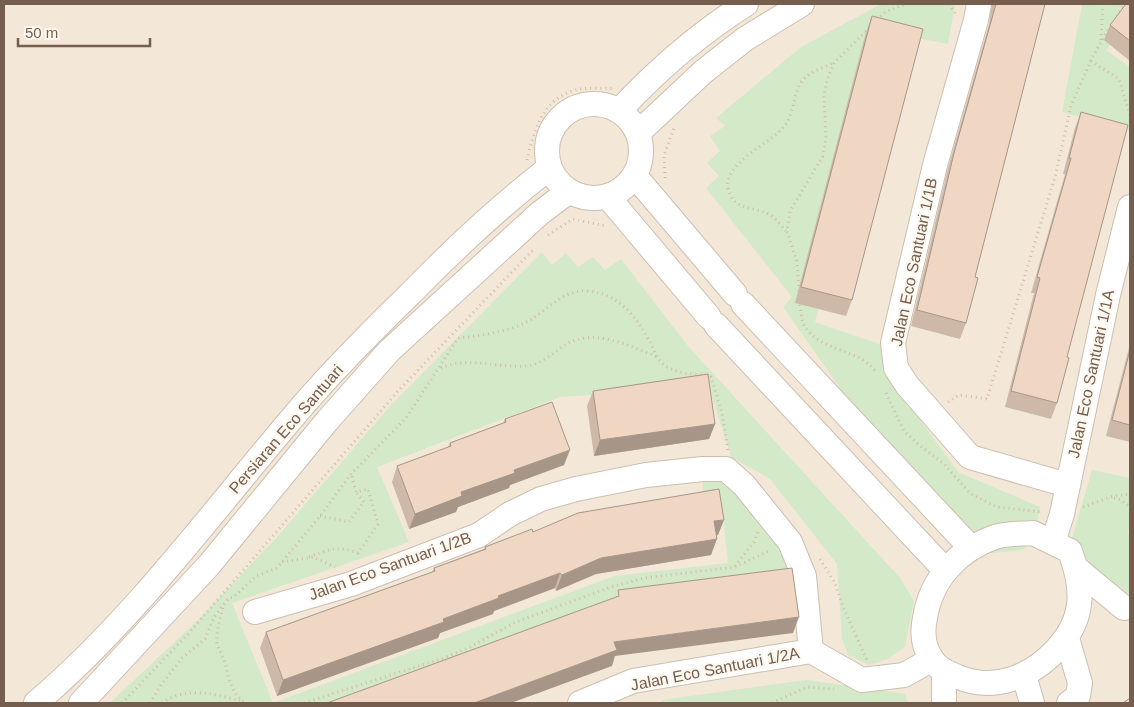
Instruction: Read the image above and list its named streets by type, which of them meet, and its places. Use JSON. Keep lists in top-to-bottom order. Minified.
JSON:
{"streets":{"street":["Jalan Eco Santuari 1/1B","Jalan Eco Santuari 1/1A","Persiaran Eco Santuari","Jalan Eco Santuari 1/2B","Jalan Eco Santuari 1/2A"]},"crossings":[["Jalan Eco Santuari 1/1B","Jalan Eco Santuari 1/1A"],["Jalan Eco Santuari 1/1A","Jalan Eco Santuari 1/2A"],["Jalan Eco Santuari 1/2B","Jalan Eco Santuari 1/2A"]],"scale_bar":"50 m"}
